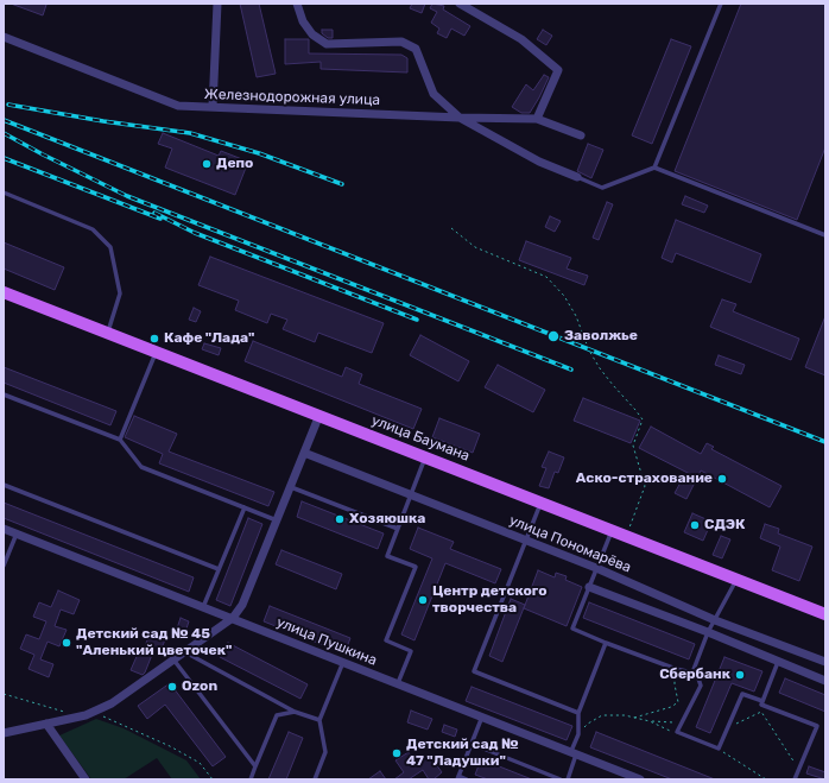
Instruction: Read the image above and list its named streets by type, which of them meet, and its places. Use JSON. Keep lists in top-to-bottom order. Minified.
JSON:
{"streets":{"main road":["улица Баумана"],"street":["Железнодорожная улица","улица Пономарёва","улица Пушкина"]},"places":["Депо","Заволжье","Кафе \"Лада\"","Аско-страхование","Хозяюшка","СДЭК","Центр детского творчества","Детский сад № 45 \"Аленький цветочек\"","Сбербанк","Ozon","Детский сад № 47 \"Ладушки\""]}
